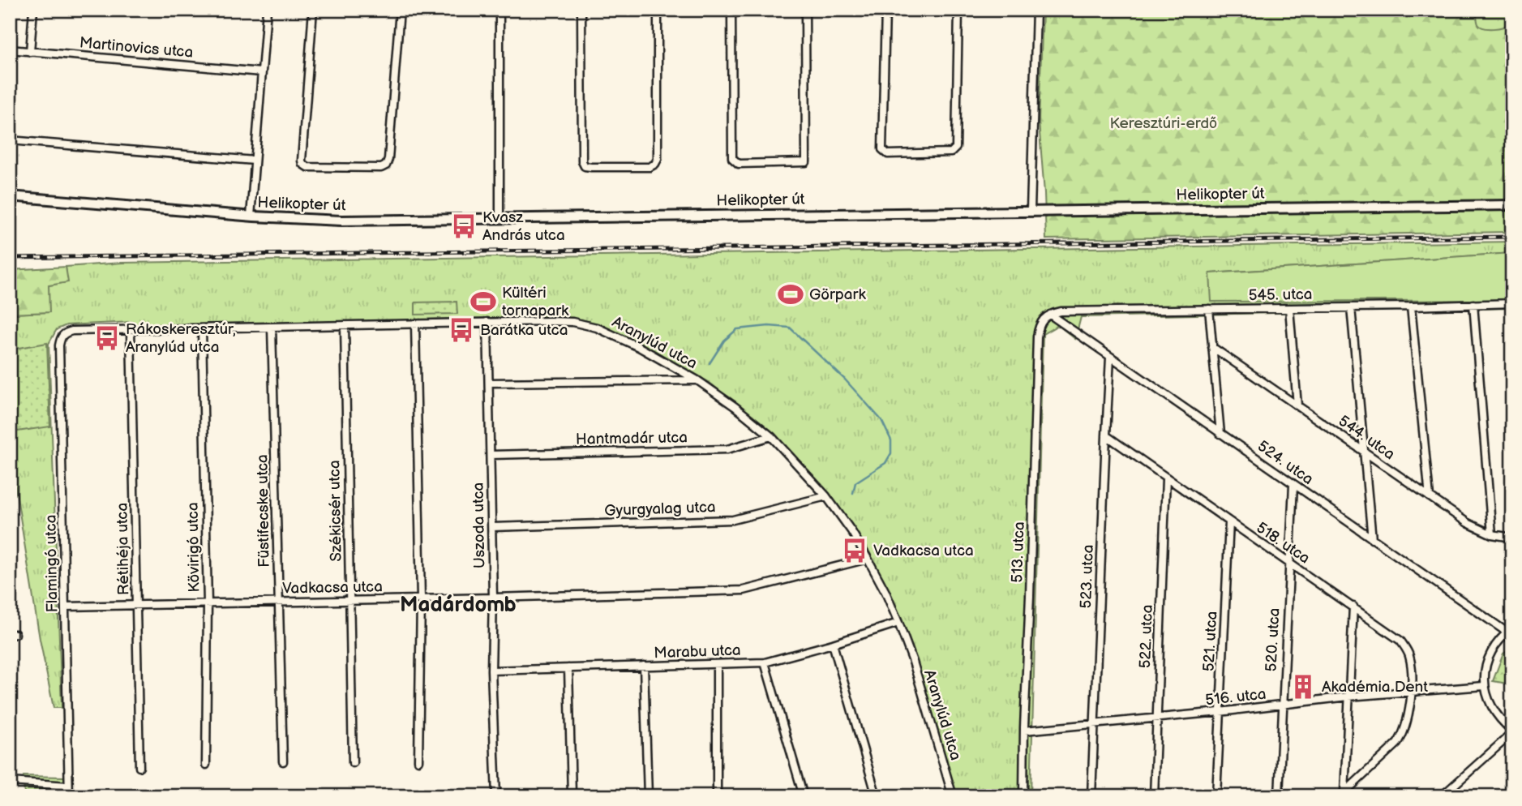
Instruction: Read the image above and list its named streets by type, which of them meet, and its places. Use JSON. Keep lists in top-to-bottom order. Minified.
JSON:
{"streets":{"street":["Martinovics utca","Helikopter út","545. utca","Aranylúd utca","544. utca","Hantmadár utca","524. utca","Gyurgyalag utca","Füstifecske utca","Székicsér utca","Uszoda utca","518. utca","Kövirigó utca","Rétihéja utca","513. utca","Flamingó utca","523. utca","Vadkacsa utca","522. utca","520. utca","521. utca","Marabu utca","516. utca"]},"crossings":[["545. utca","524. utca"],["545. utca","513. utca"],["Aranylúd utca","Hantmadár utca"],["Aranylúd utca","Gyurgyalag utca"],["Aranylúd utca","Füstifecske utca"],["Aranylúd utca","Székicsér utca"],["Aranylúd utca","Uszoda utca"],["Aranylúd utca","Kövirigó utca"],["Aranylúd utca","Rétihéja utca"],["Aranylúd utca","Flamingó utca"],["Aranylúd utca","Vadkacsa utca"],["Aranylúd utca","Marabu utca"],["Hantmadár utca","Uszoda utca"],["524. utca","513. utca"],["524. utca","523. utca"],["524. utca","520. utca"],["Gyurgyalag utca","Uszoda utca"],["Füstifecske utca","Vadkacsa utca"],["Székicsér utca","Vadkacsa utca"],["Uszoda utca","Vadkacsa utca"],["Uszoda utca","Marabu utca"],["518. utca","523. utca"],["518. utca","522. utca"],["518. utca","520. utca"],["518. utca","521. utca"],["518. utca","516. utca"],["Kövirigó utca","Vadkacsa utca"],["Rétihéja utca","Vadkacsa utca"],["513. utca","516. utca"],["Flamingó utca","Vadkacsa utca"],["523. utca","516. utca"],["522. utca","516. utca"],["520. utca","516. utca"],["521. utca","516. utca"]],"districts":["Madárdomb"],"parks":["Keresztúri-erdő"],"places":{"bus stop":["Kvasz András utca","Barátka utca","Rákoskeresztúr, Aranylúd utca","Vadkacsa utca"],"sports":["Görpark","Kültéri tornapark"],"building":["Akadémia Dent"]}}
